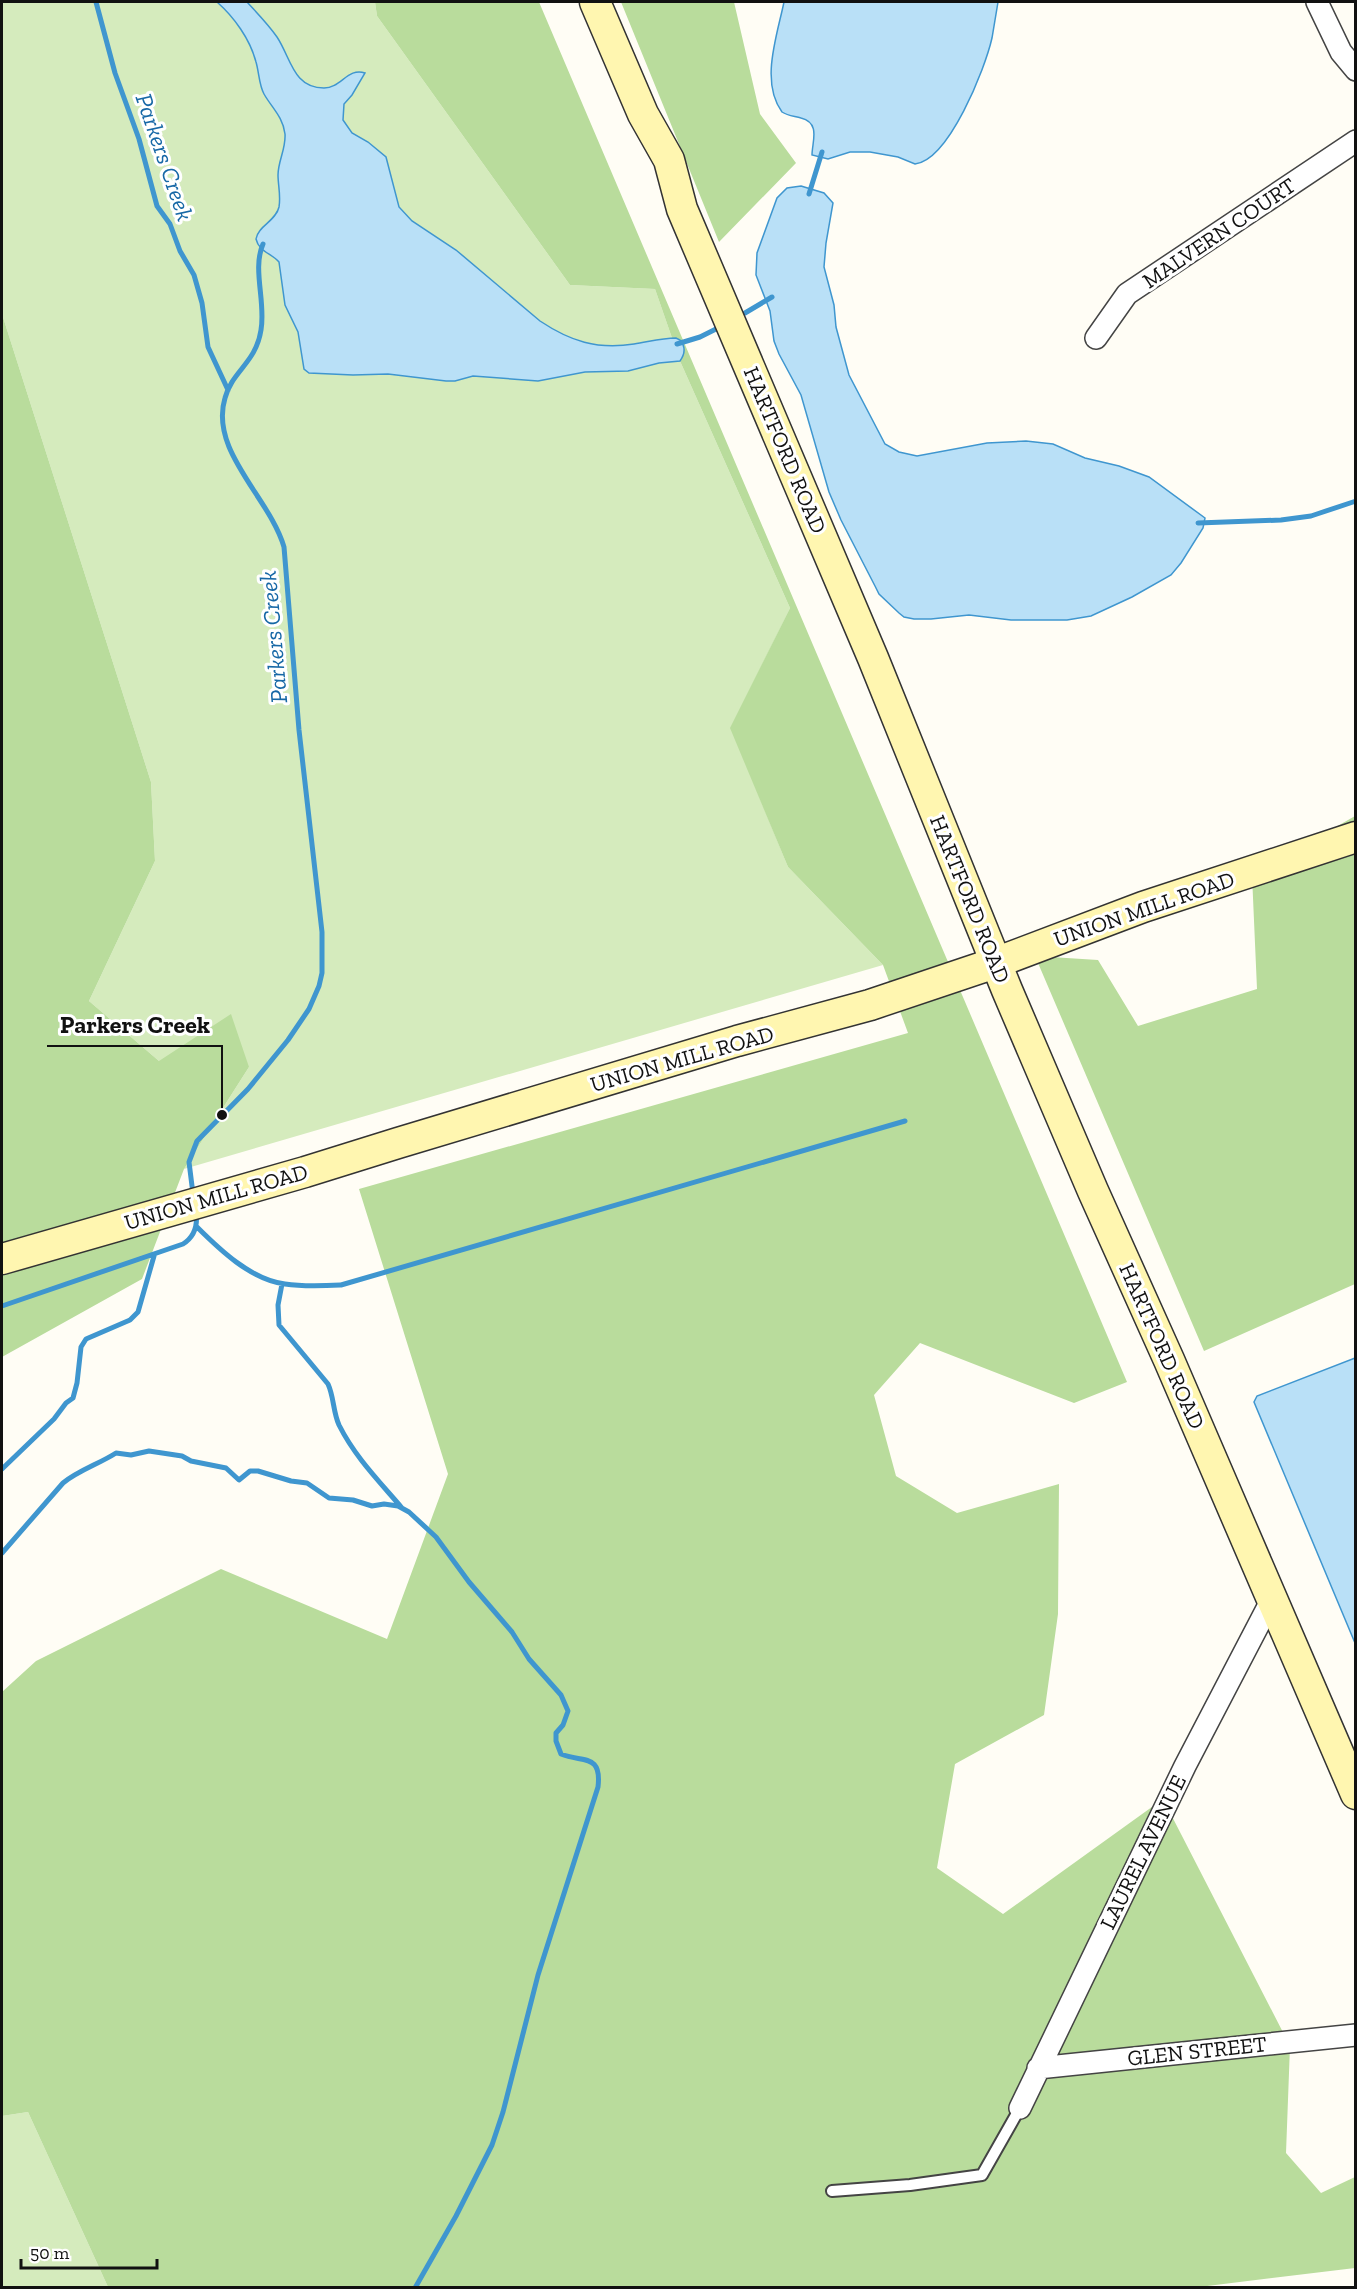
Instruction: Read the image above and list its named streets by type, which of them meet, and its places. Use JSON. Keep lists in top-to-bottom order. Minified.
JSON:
{"streets":{"street":["MALVERN COURT","HARTFORD ROAD","UNION MILL ROAD","LAUREL AVENUE","GLEN STREET"]},"crossings":[["HARTFORD ROAD","UNION MILL ROAD"],["HARTFORD ROAD","LAUREL AVENUE"],["LAUREL AVENUE","GLEN STREET"]],"water":["Parkers Creek"],"places":["Parkers Creek"],"scale_bar":"50 m"}
